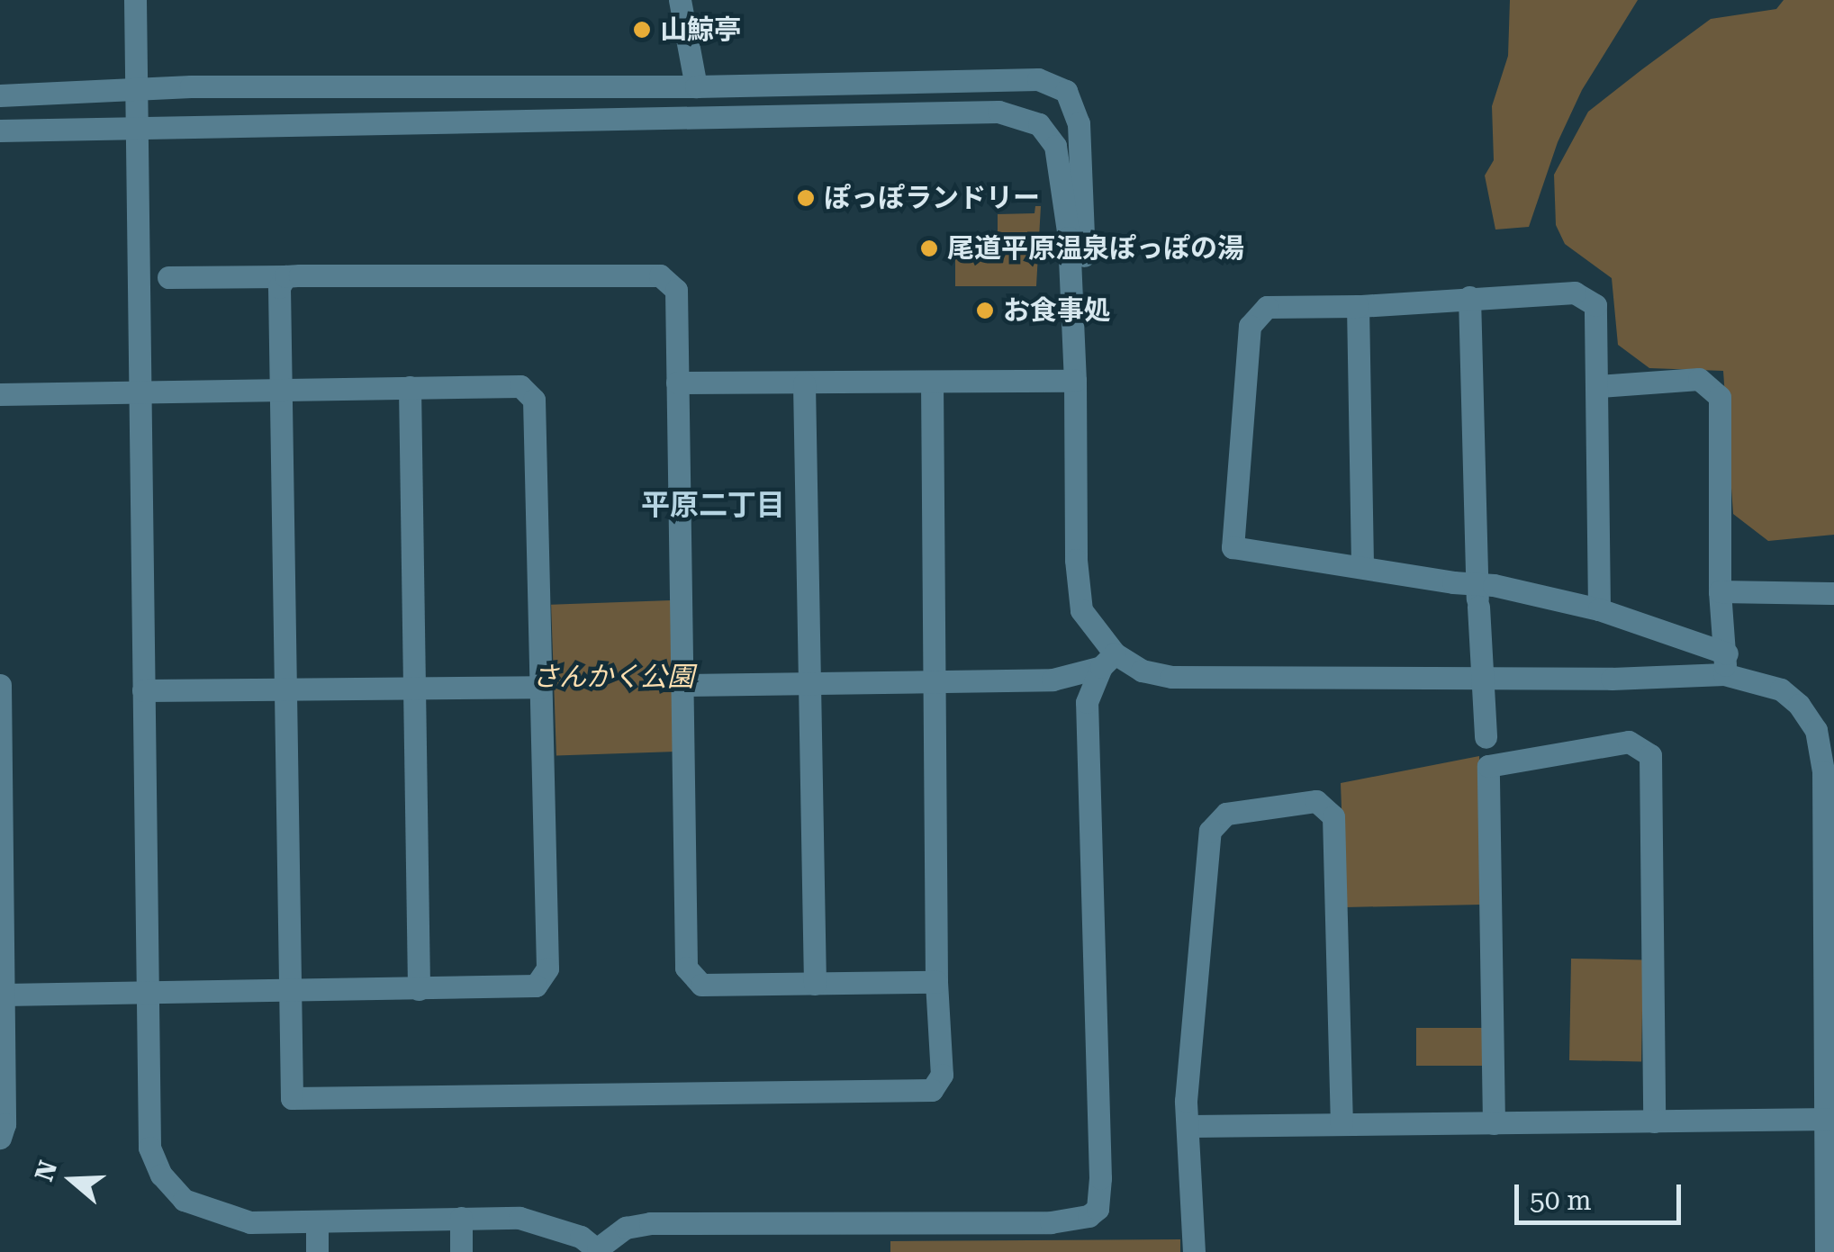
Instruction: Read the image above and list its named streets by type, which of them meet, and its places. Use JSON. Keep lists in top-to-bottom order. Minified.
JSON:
{"districts":["平原二丁目"],"parks":["さんかく公園"],"places":["山鯨亭","ぽっぽランドリー","尾道平原温泉ぽっぽの湯","お食事処"],"scale_bar":"50 m","north":"left"}
